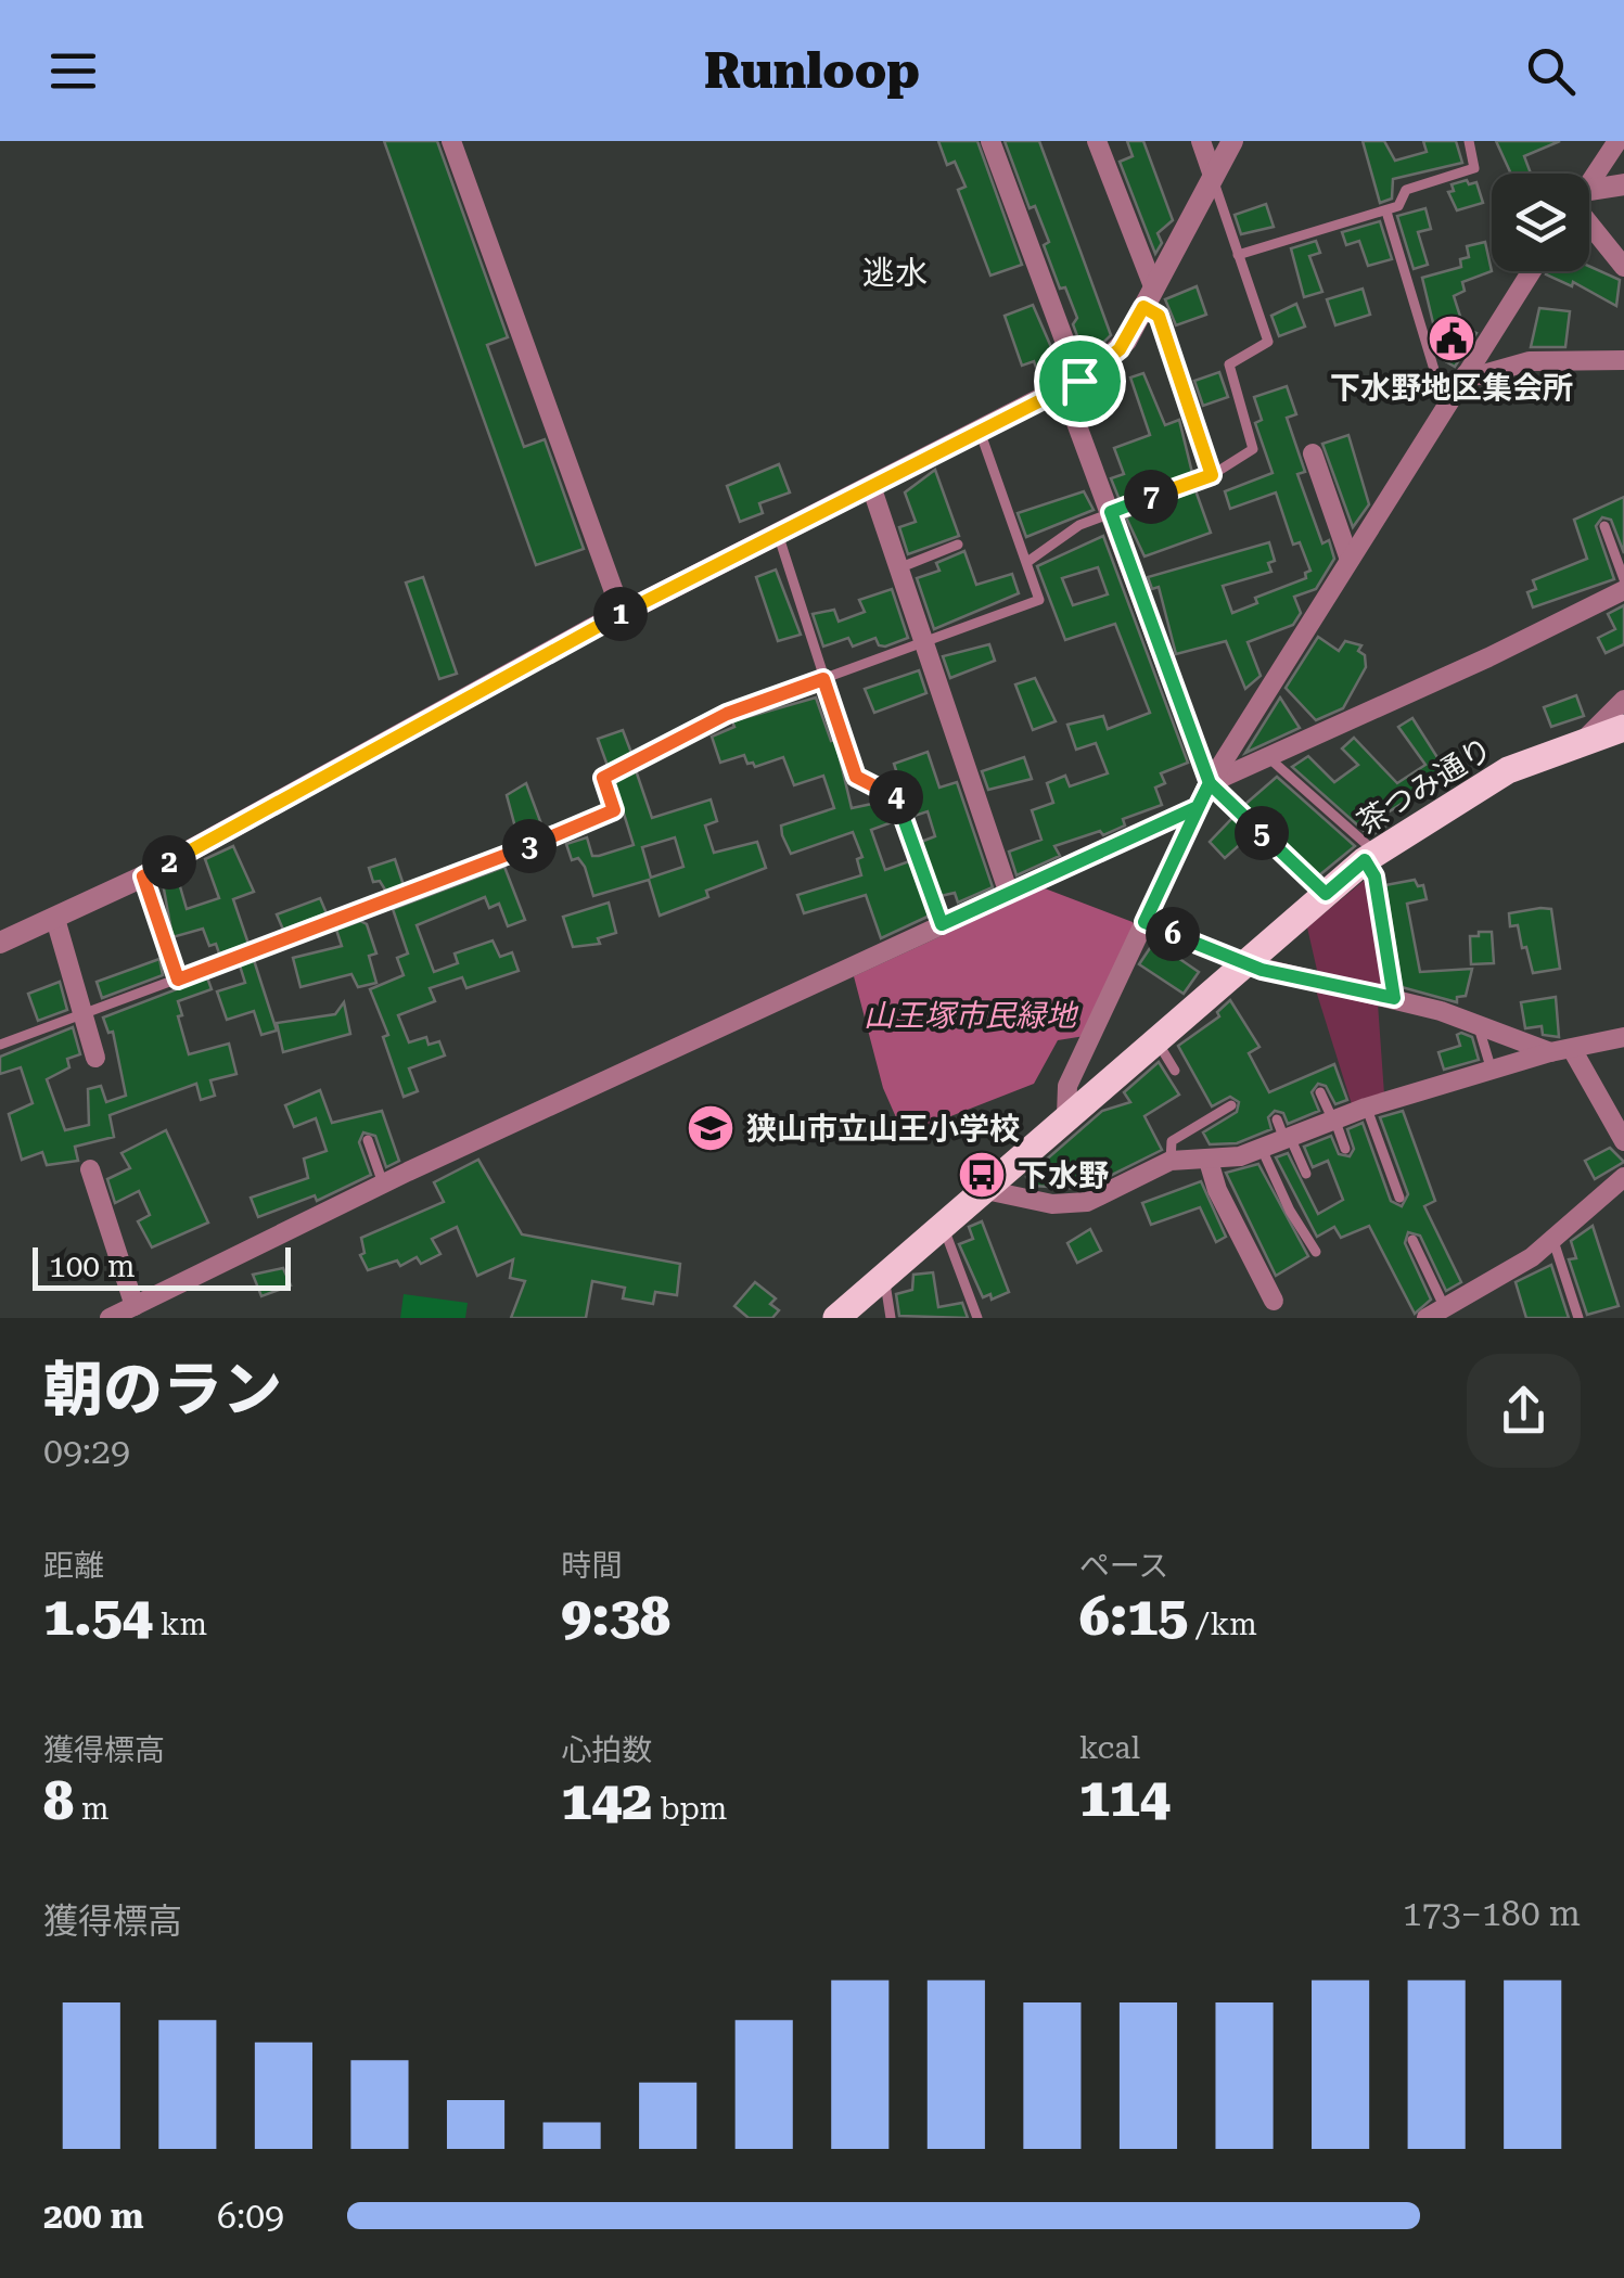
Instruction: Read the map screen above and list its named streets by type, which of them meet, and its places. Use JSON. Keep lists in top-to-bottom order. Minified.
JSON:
{"streets":{"main road":["茶つみ通り"]},"districts":["逃水"],"parks":["山王塚市民緑地"],"places":{"public building":["下水野地区集会所"],"school or university":["狭山市立山王小学校"],"bus stop":["下水野"]},"scale_bar":"100 m","page":{"header":"Runloop","pins":["7","1","4","5","3","2","6"],"scale":"100 m","heading":["朝のラン","09:29"],"stats":[["距離","1.54 km"],["時間","9:38"],["ペース","6:15 /km"],["獲得標高","8 m"],["心拍数","142 bpm"],["kcal","114"]],"chart":["獲得標高","173–180 m"],"list":[{"name":"200 m","note":"6:09"}]}}
